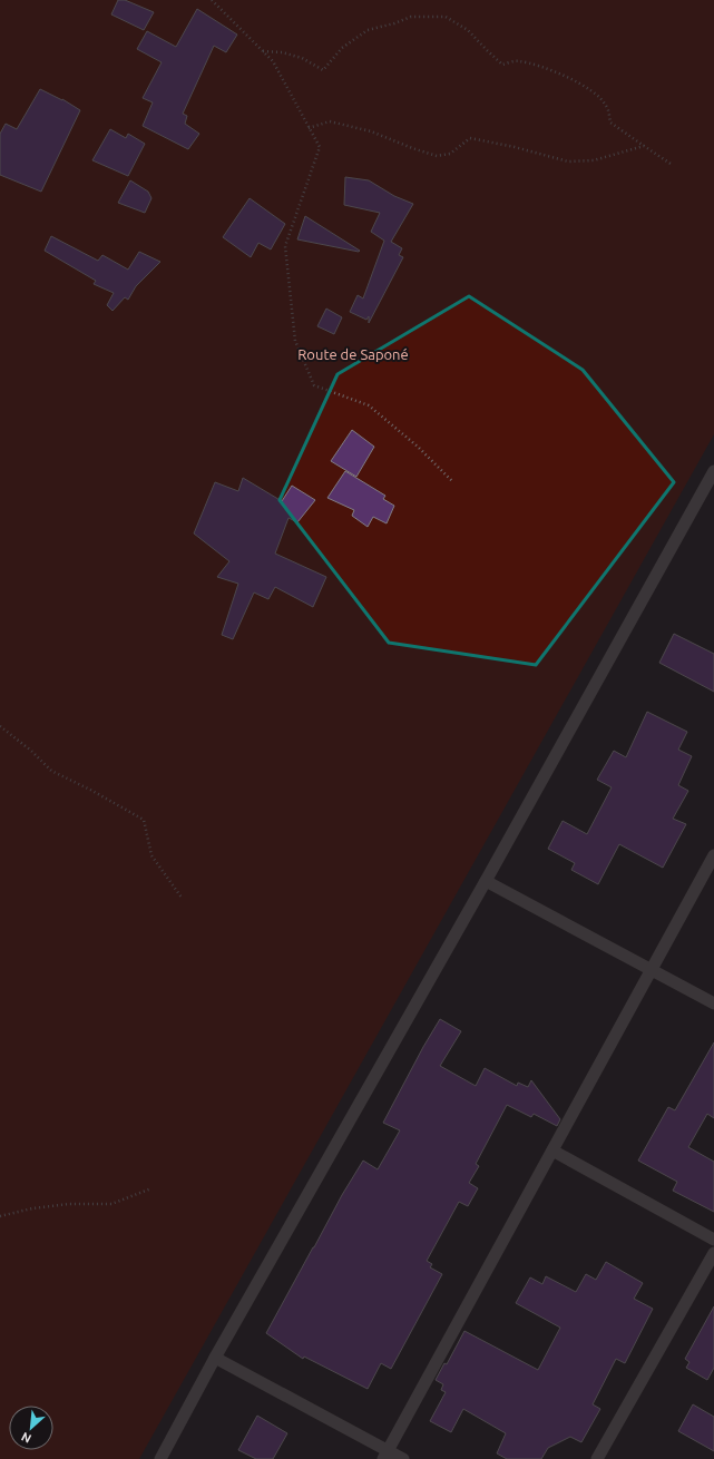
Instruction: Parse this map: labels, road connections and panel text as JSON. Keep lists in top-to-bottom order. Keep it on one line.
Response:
{"parks":["Route de Saponé"],"north":"bottom left"}
